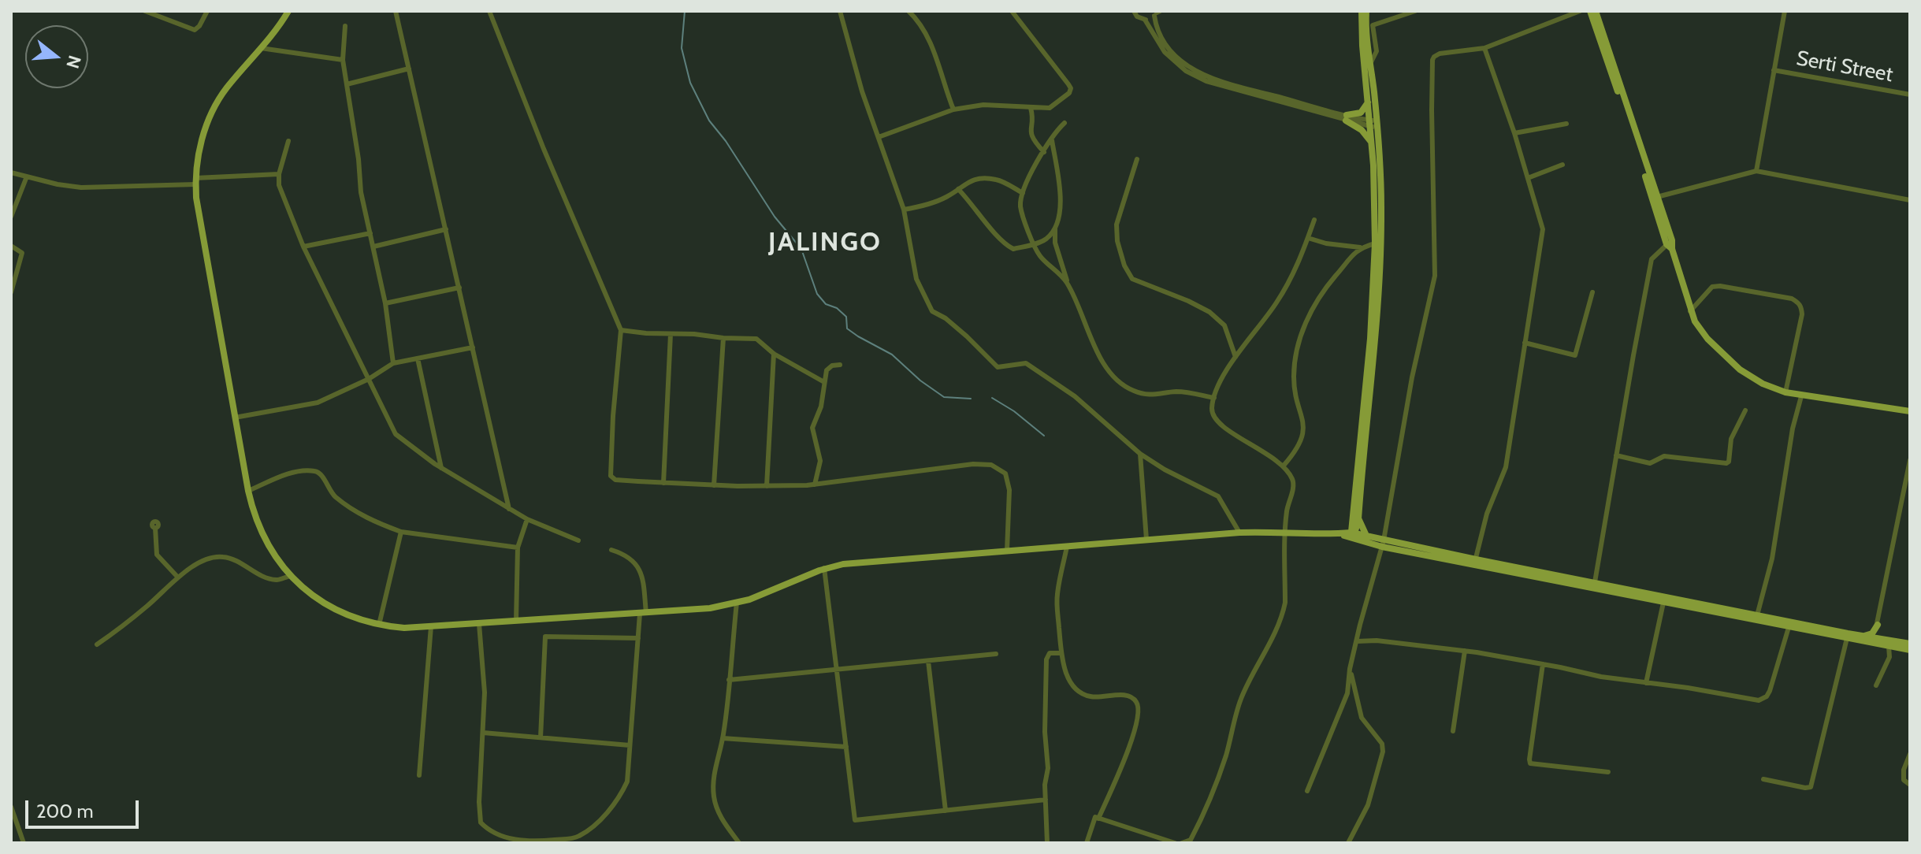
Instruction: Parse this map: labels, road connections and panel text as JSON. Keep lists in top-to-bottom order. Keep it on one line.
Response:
{"streets":{"street":["Serti Street"]},"districts":["JALINGO"],"scale_bar":"200 m","north":"right"}
